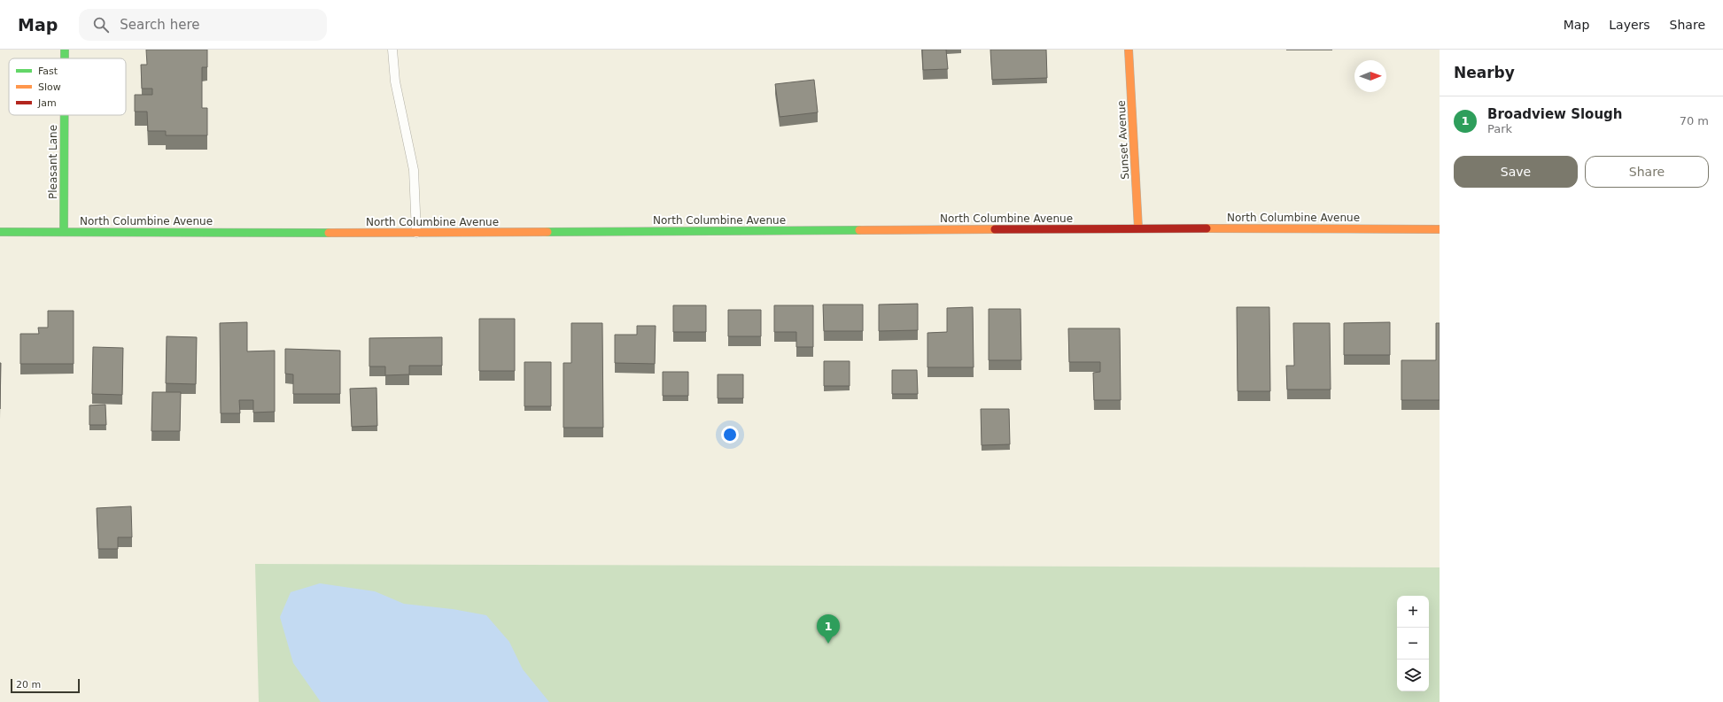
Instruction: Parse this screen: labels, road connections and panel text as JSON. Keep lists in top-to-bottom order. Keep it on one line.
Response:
{"streets":{"main road":["Sunset Avenue","Pleasant Lane","North Columbine Avenue"]},"crossings":[["Sunset Avenue","North Columbine Avenue"],["Pleasant Lane","North Columbine Avenue"]],"legend":["Fast","Slow","Jam"],"scale_bar":"20 m","north":"right","page":{"header":"Map","search":"Search here","nav":["Map","Layers","Share"],"heading":"Nearby","list":[{"mark":"1","name":"Broadview Slough","note":"Park","value":"70 m"}],"buttons":["Save","Share"],"map_buttons":["+","−"],"pins":"1","scale":"20 m"}}
